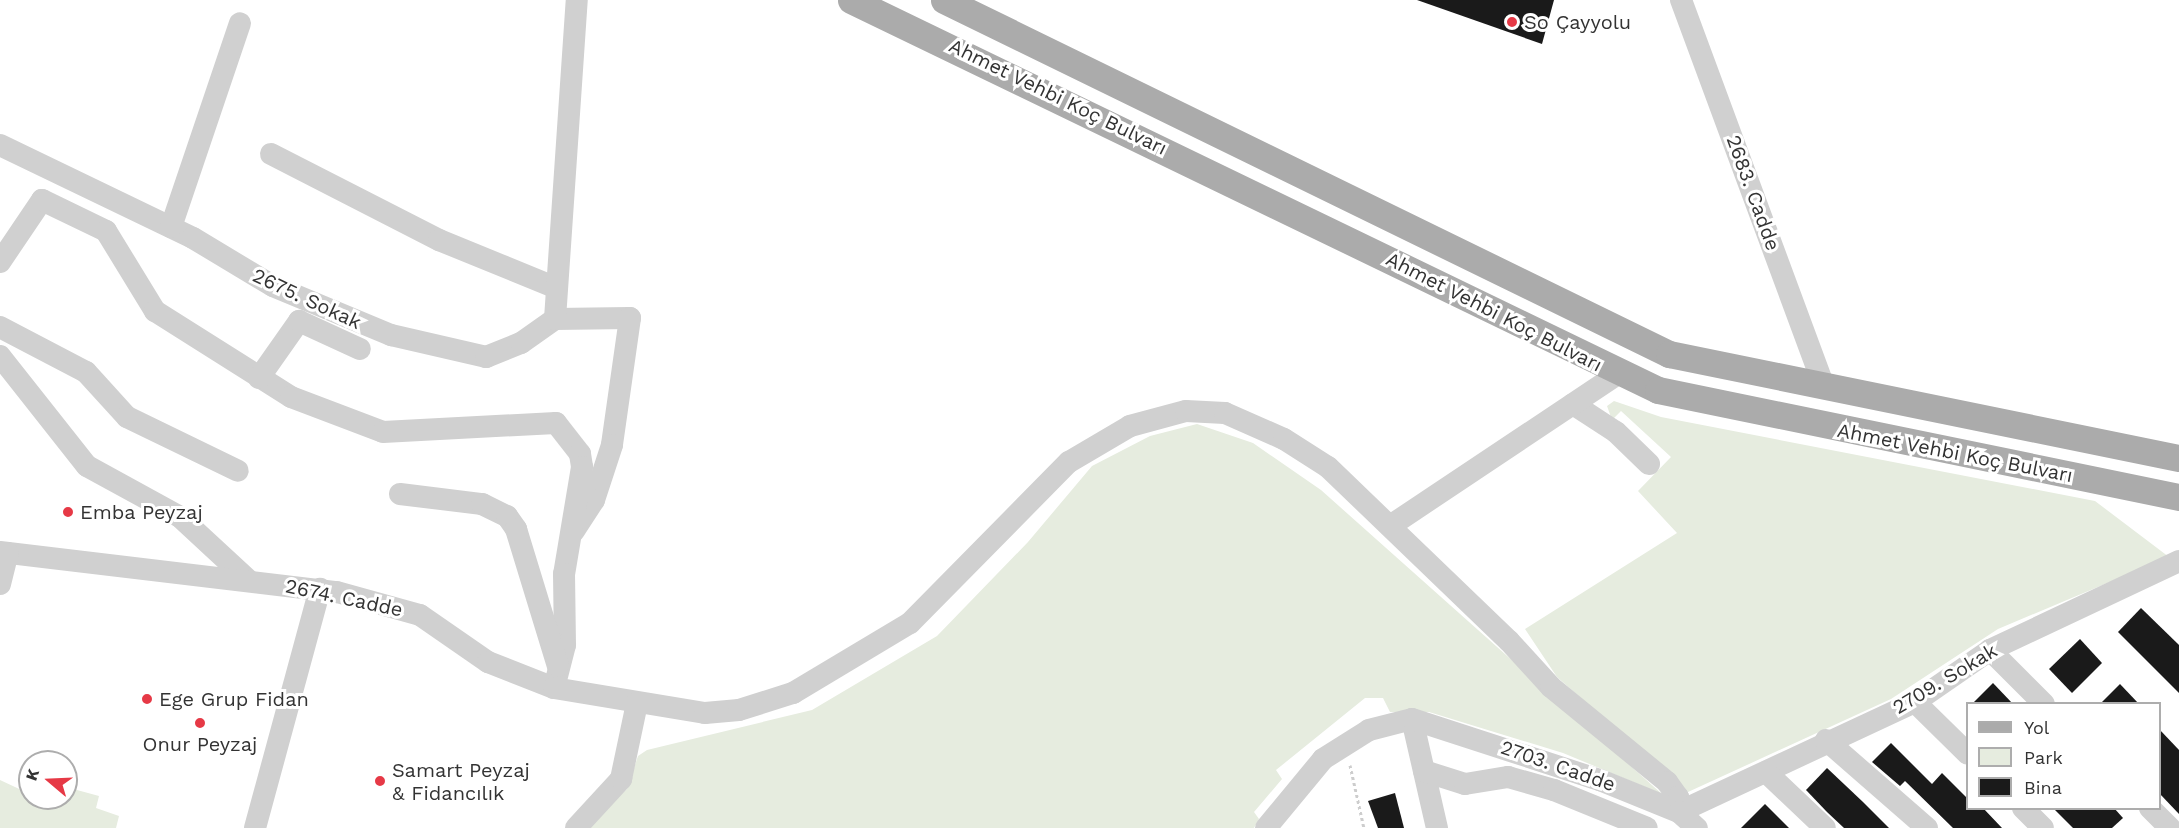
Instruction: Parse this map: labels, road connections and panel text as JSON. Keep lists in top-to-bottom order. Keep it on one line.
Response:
{"streets":{"main road":["Ahmet Vehbi Koç Bulvarı"],"street":["2683. Cadde","2675. Sokak","2674. Cadde","2709. Sokak","2703. Cadde"]},"crossings":[["Ahmet Vehbi Koç Bulvarı","2683. Cadde"],["2674. Cadde","2709. Sokak"],["2674. Cadde","2703. Cadde"],["2709. Sokak","2703. Cadde"]],"places":["So Çayyolu","Emba Peyzaj","Ege Grup Fidan","Onur Peyzaj","Samart Peyzaj & Fidancılık"],"legend":["Yol","Park","Bina"],"north":"left"}
